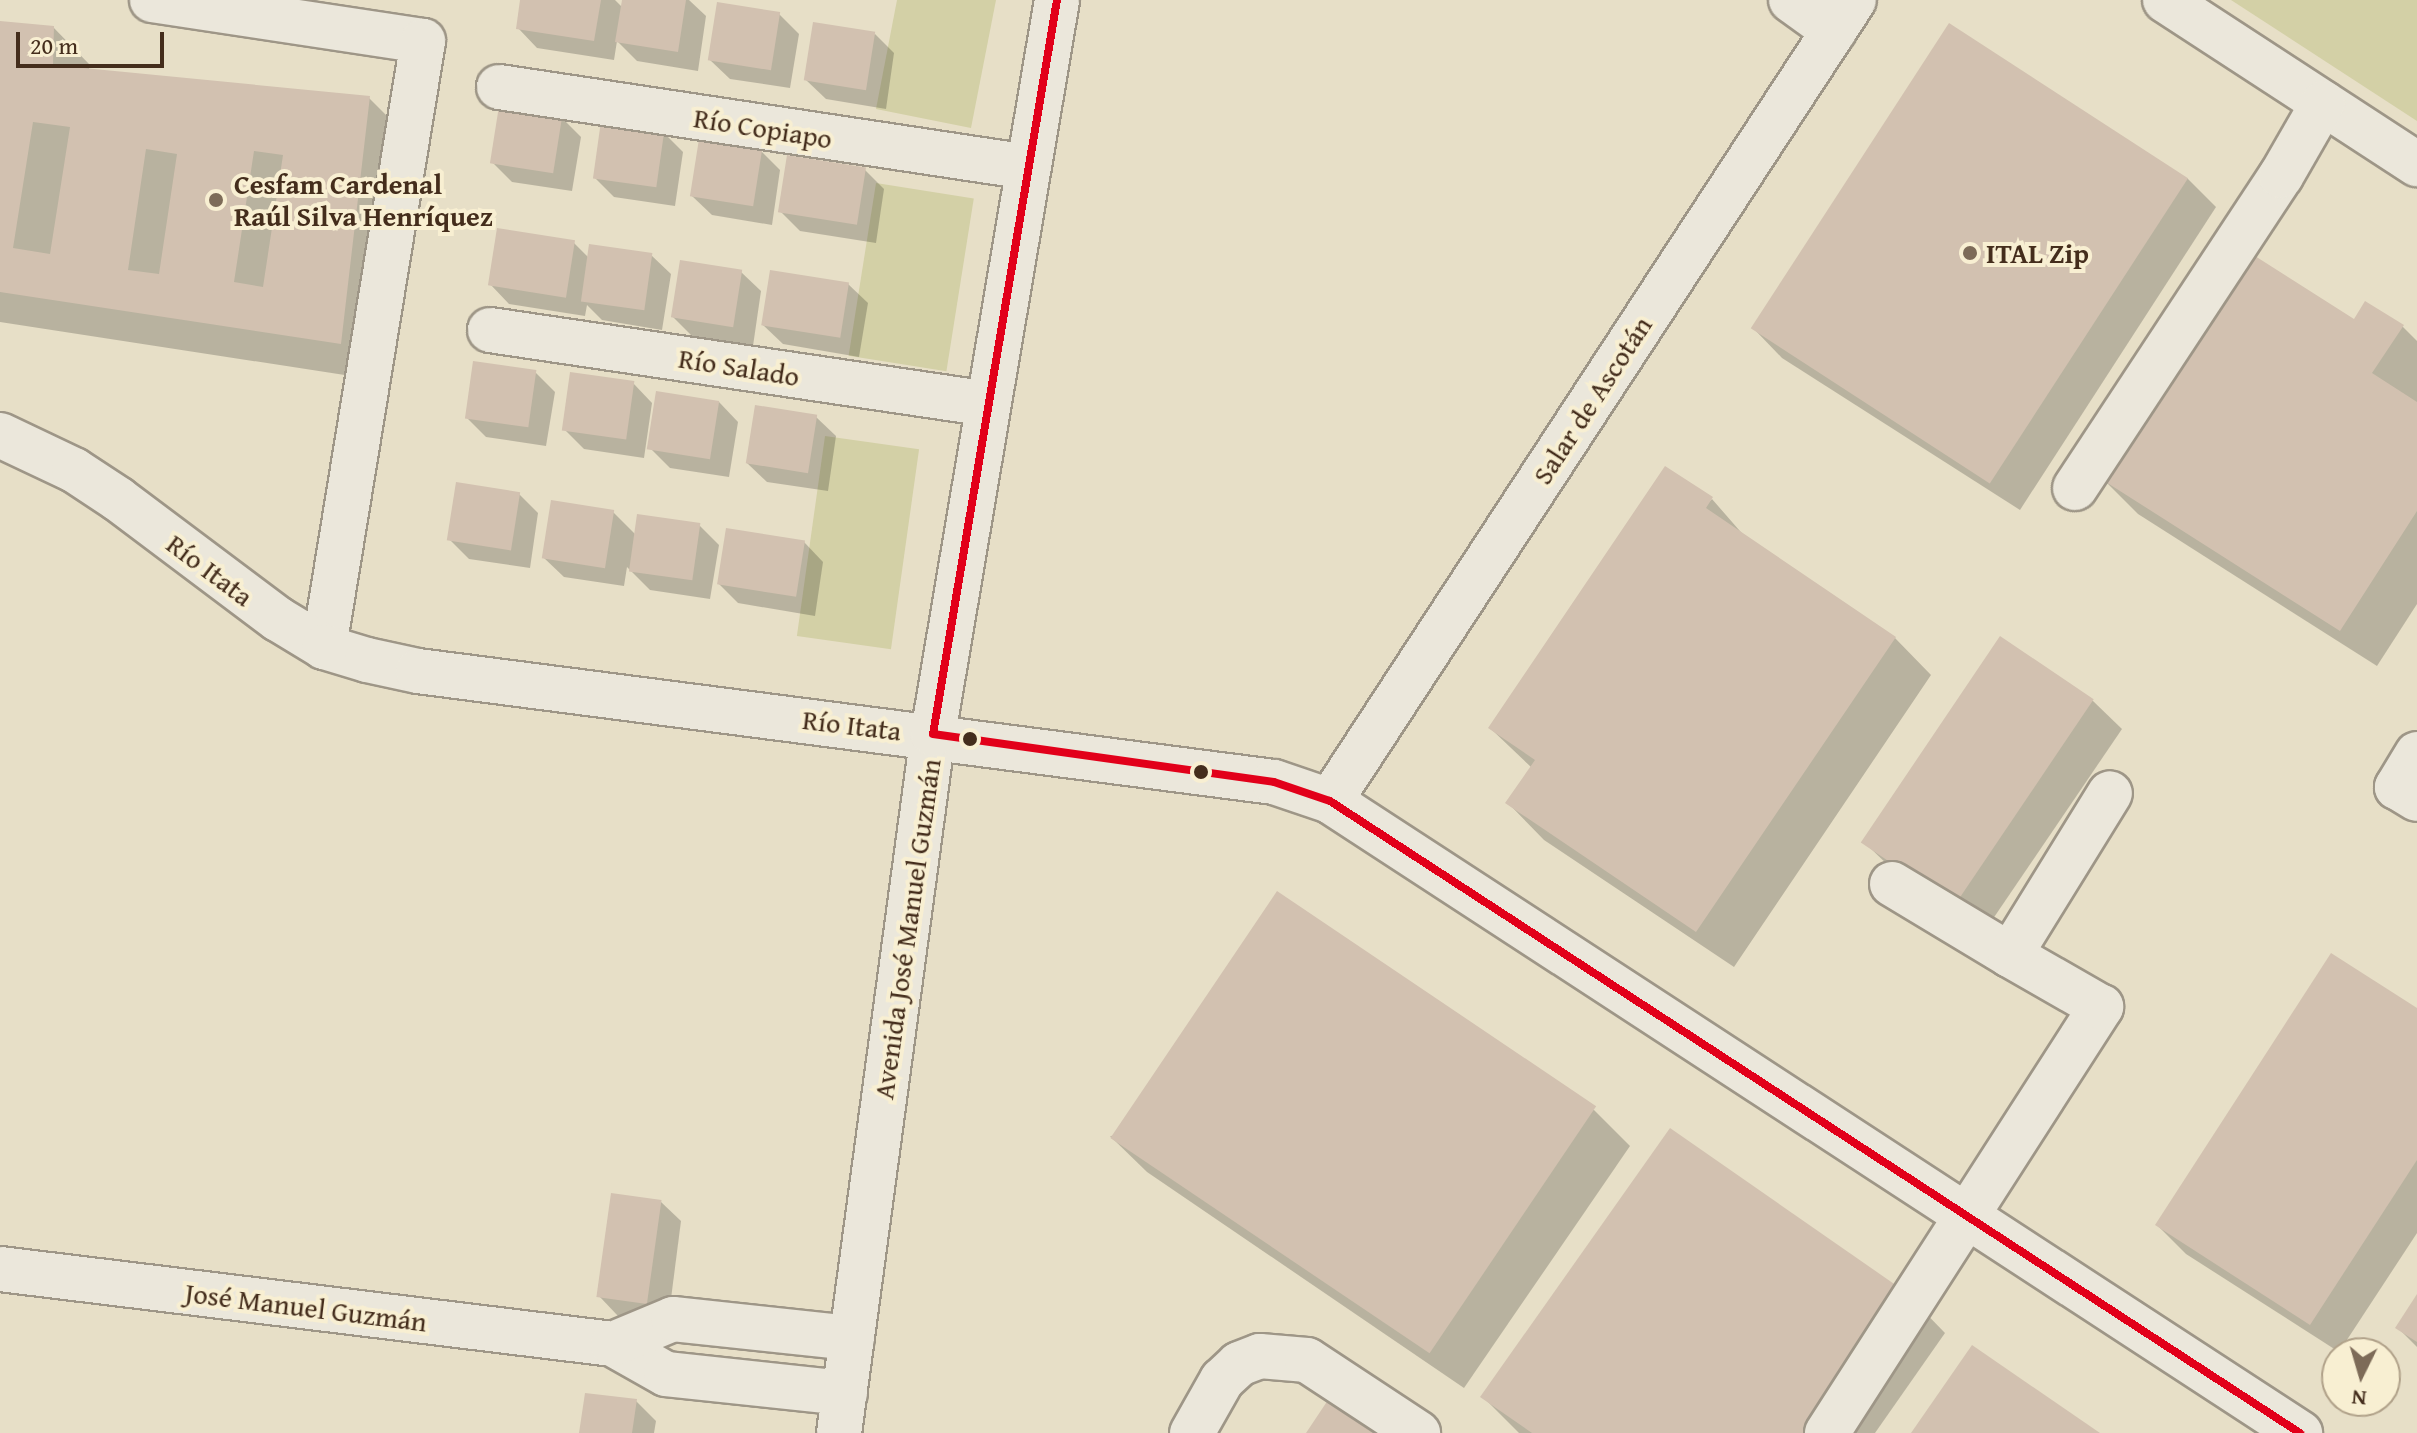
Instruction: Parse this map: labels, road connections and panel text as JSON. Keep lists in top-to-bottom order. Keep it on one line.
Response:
{"streets":{"street":["Río Copiapo","Río Salado","Salar de Ascotán","Río Itata","Avenida José Manuel Guzmán","José Manuel Guzmán"]},"crossings":[["Río Copiapo","Avenida José Manuel Guzmán"],["Río Salado","Avenida José Manuel Guzmán"],["Salar de Ascotán","Río Itata"],["Río Itata","Avenida José Manuel Guzmán"],["Avenida José Manuel Guzmán","José Manuel Guzmán"]],"places":["Cesfam Cardenal Raúl Silva Henríquez","ITAL Zip"],"scale_bar":"20 m","north":"bottom"}
